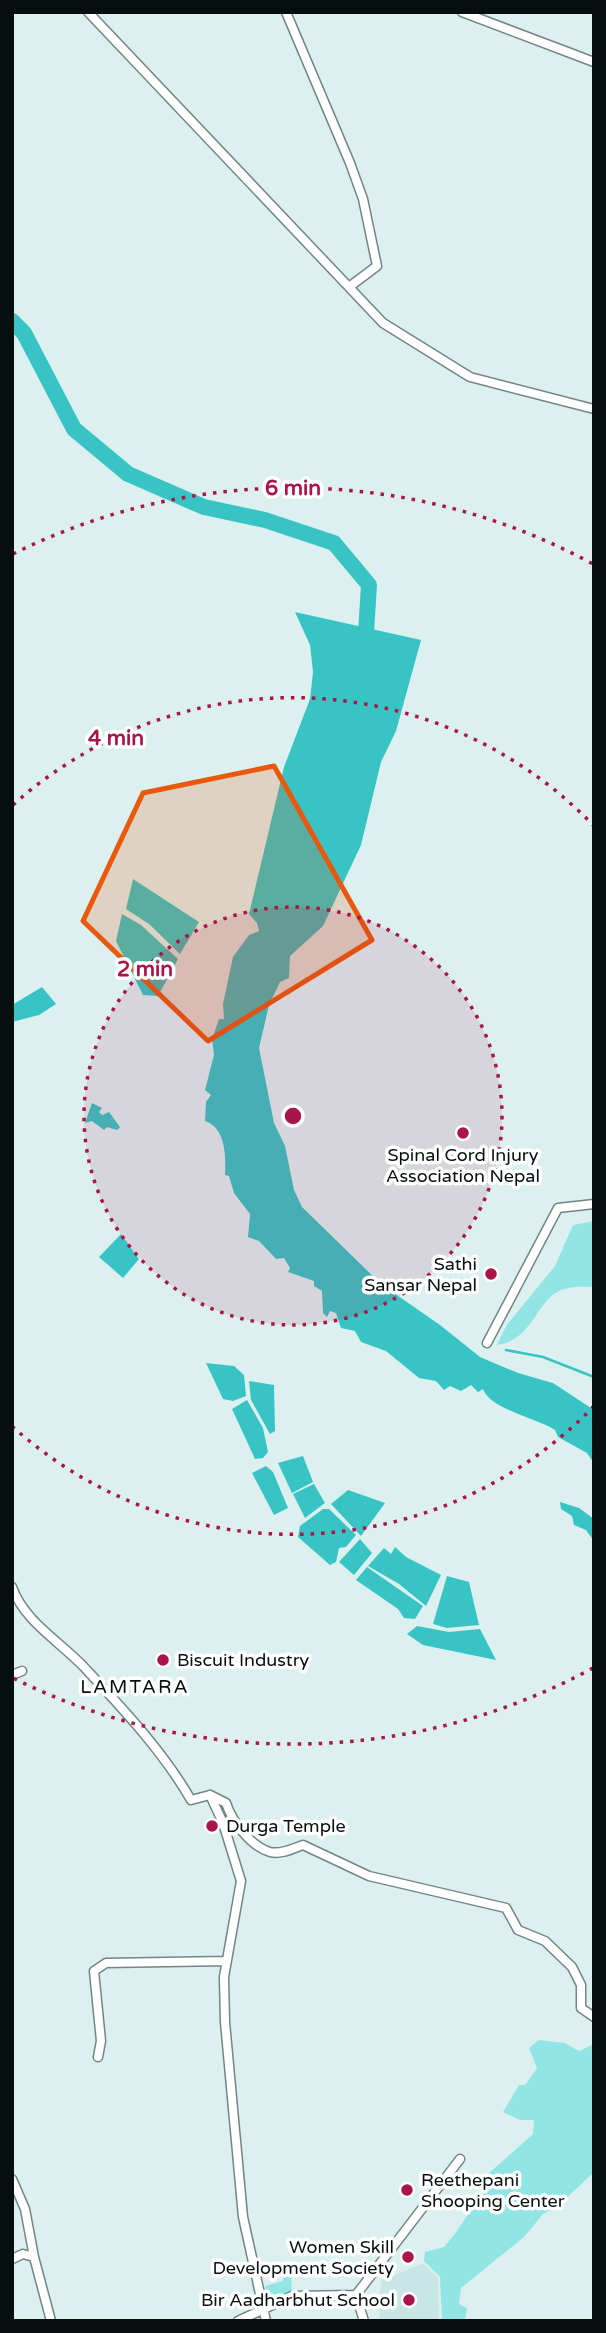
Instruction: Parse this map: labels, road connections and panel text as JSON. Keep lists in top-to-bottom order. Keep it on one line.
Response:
{"districts":["LAMTARA"],"places":["Spinal Cord Injury Association Nepal","Sathi Sansar Nepal","Biscuit Industry","Durga Temple","Reethepani Shooping Center","Women Skill Development Society","Bir Aadharbhut School"],"rings":["6 min","4 min","2 min"]}
